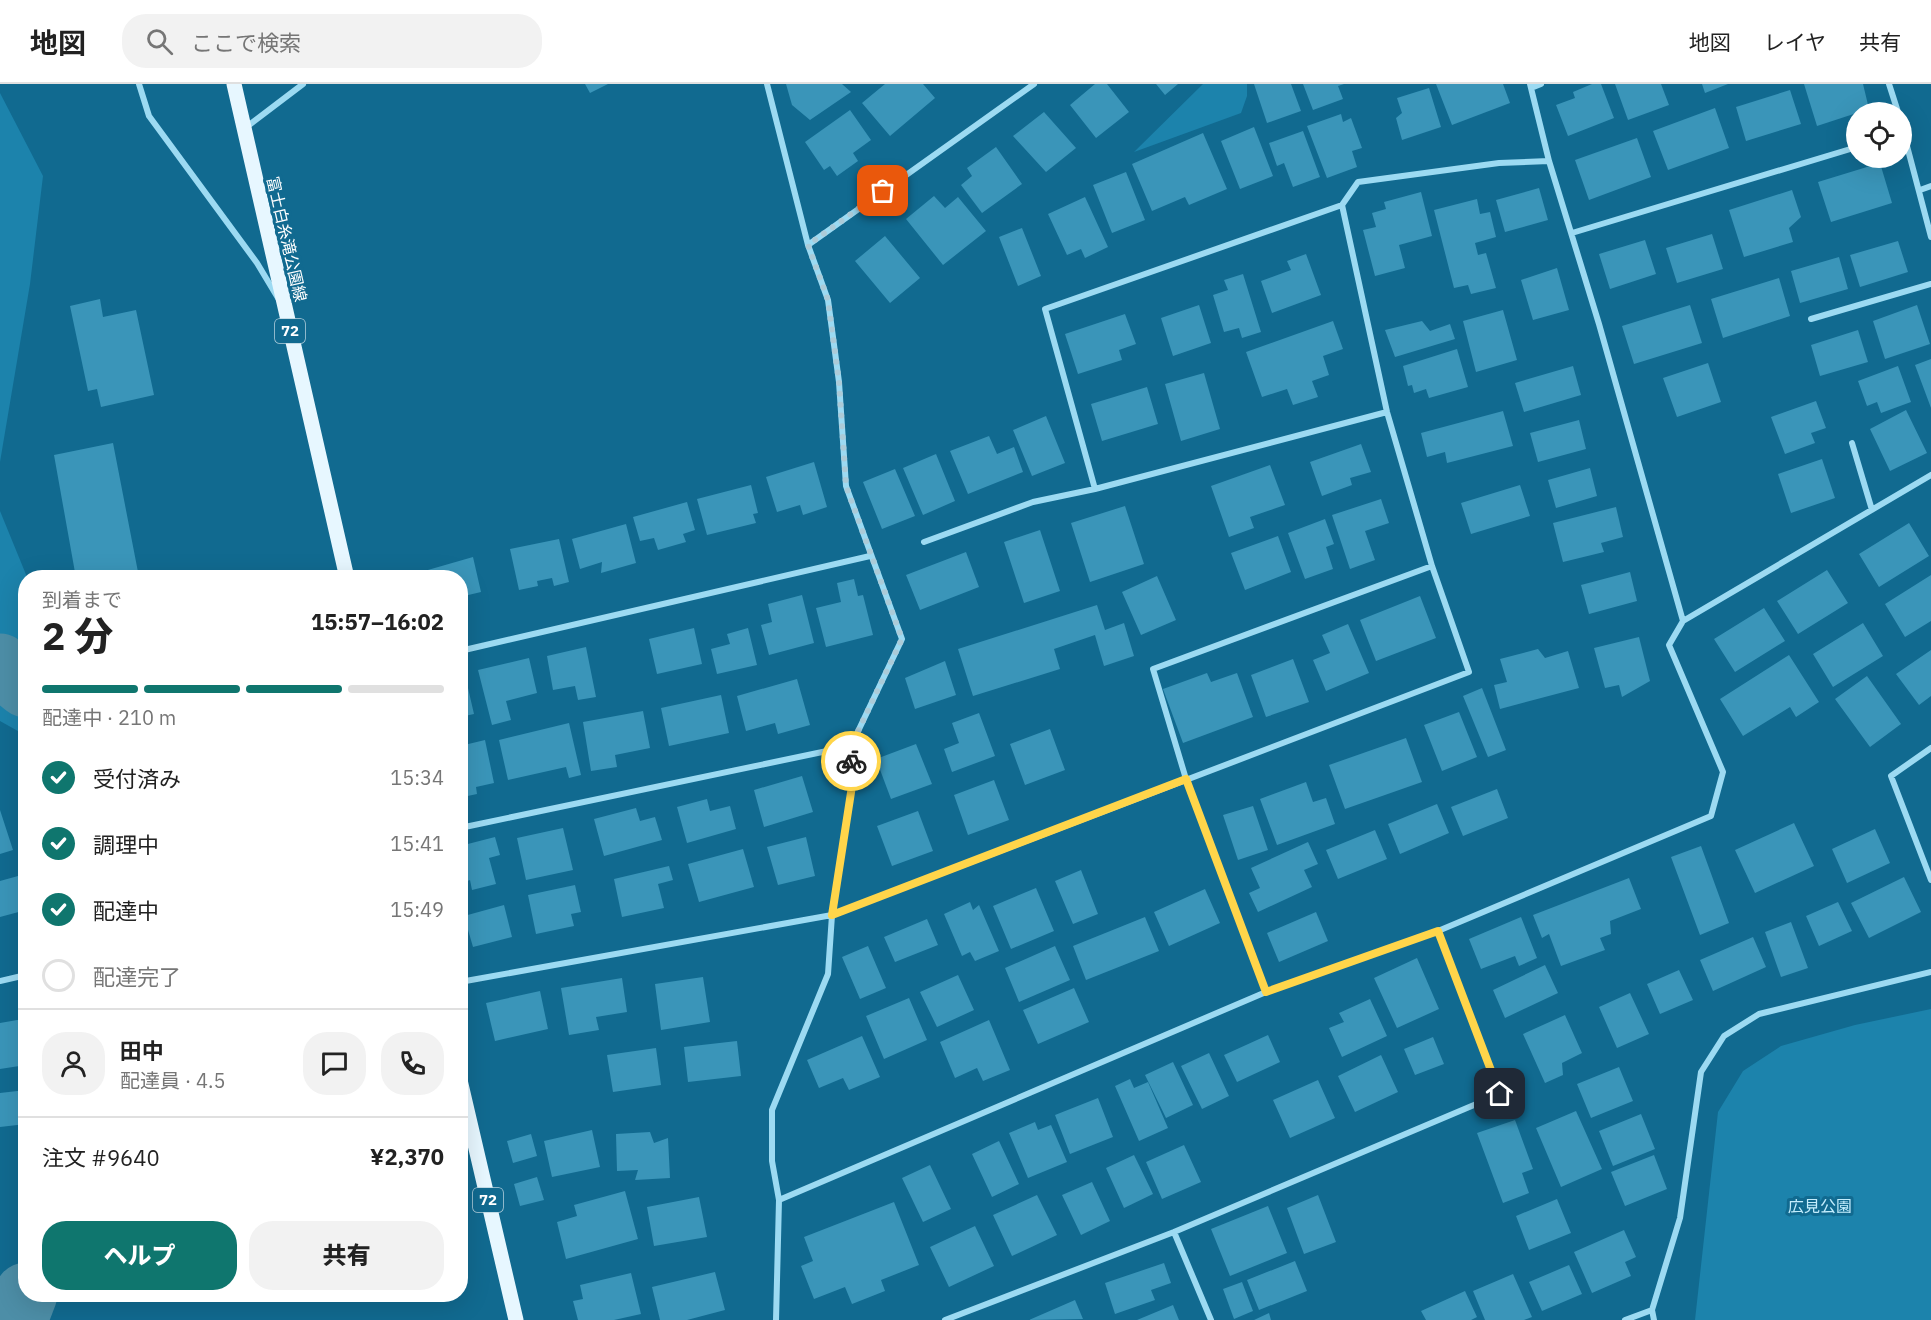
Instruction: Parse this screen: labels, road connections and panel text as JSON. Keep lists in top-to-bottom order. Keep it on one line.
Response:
{"streets":{"main road":["富士白糸滝公園線","72"]},"parks":["広見公園"],"page":{"header":"地図","search":"ここで検索","nav":["地図","レイヤ","共有"],"heading":["2 分","到着まで","15:57–16:02"],"panel":["田中","配達員 · 4.5","注文 #9640","¥2,370"],"bar":"配達中 · 210 m","list":[["受付済み","15:34"],["調理中","15:41"],["配達中","15:49"],"配達完了"],"buttons":["ヘルプ","共有"]}}
